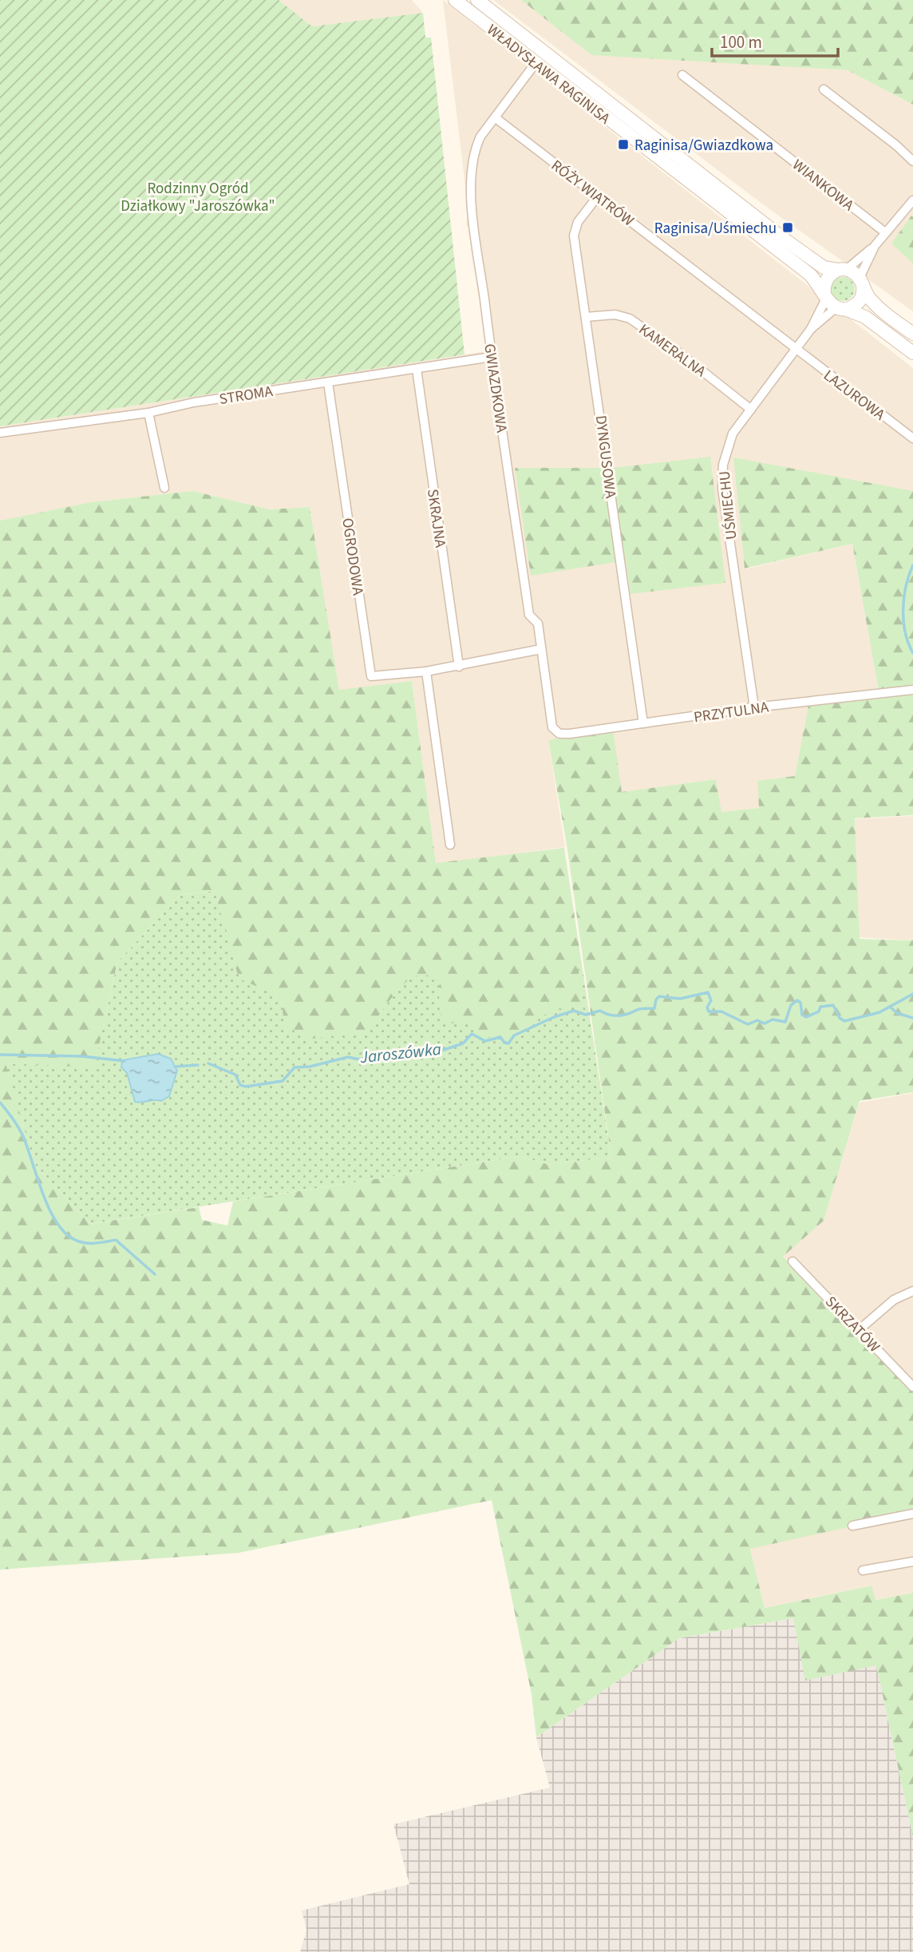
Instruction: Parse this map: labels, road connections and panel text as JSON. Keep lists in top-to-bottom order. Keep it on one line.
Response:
{"streets":{"main road":["WŁADYSŁAWA RAGINISA"],"street":["WIANKOWA","RÓŻY WIATRÓW","KAMERALNA","GWIAZDKOWA","STROMA","LAZUROWA","DYNGUSOWA","UŚMIECHU","SKRAJNA","OGRODOWA","PRZYTULNA","SKRZATÓW"]},"crossings":[["WŁADYSŁAWA RAGINISA","GWIAZDKOWA"],["WŁADYSŁAWA RAGINISA","UŚMIECHU"],["RÓŻY WIATRÓW","GWIAZDKOWA"],["RÓŻY WIATRÓW","LAZUROWA"],["RÓŻY WIATRÓW","DYNGUSOWA"],["RÓŻY WIATRÓW","UŚMIECHU"],["KAMERALNA","DYNGUSOWA"],["KAMERALNA","UŚMIECHU"],["GWIAZDKOWA","STROMA"],["GWIAZDKOWA","OGRODOWA"],["GWIAZDKOWA","PRZYTULNA"],["STROMA","SKRAJNA"],["STROMA","OGRODOWA"],["LAZUROWA","UŚMIECHU"],["DYNGUSOWA","PRZYTULNA"],["UŚMIECHU","PRZYTULNA"],["SKRAJNA","OGRODOWA"]],"water":["Jaroszówka"],"parks":["Rodzinny Ogród Działkowy \"Jaroszówka\""],"places":{"transit":["Raginisa/Gwiazdkowa","Raginisa/Uśmiechu"]},"scale_bar":"100 m"}
